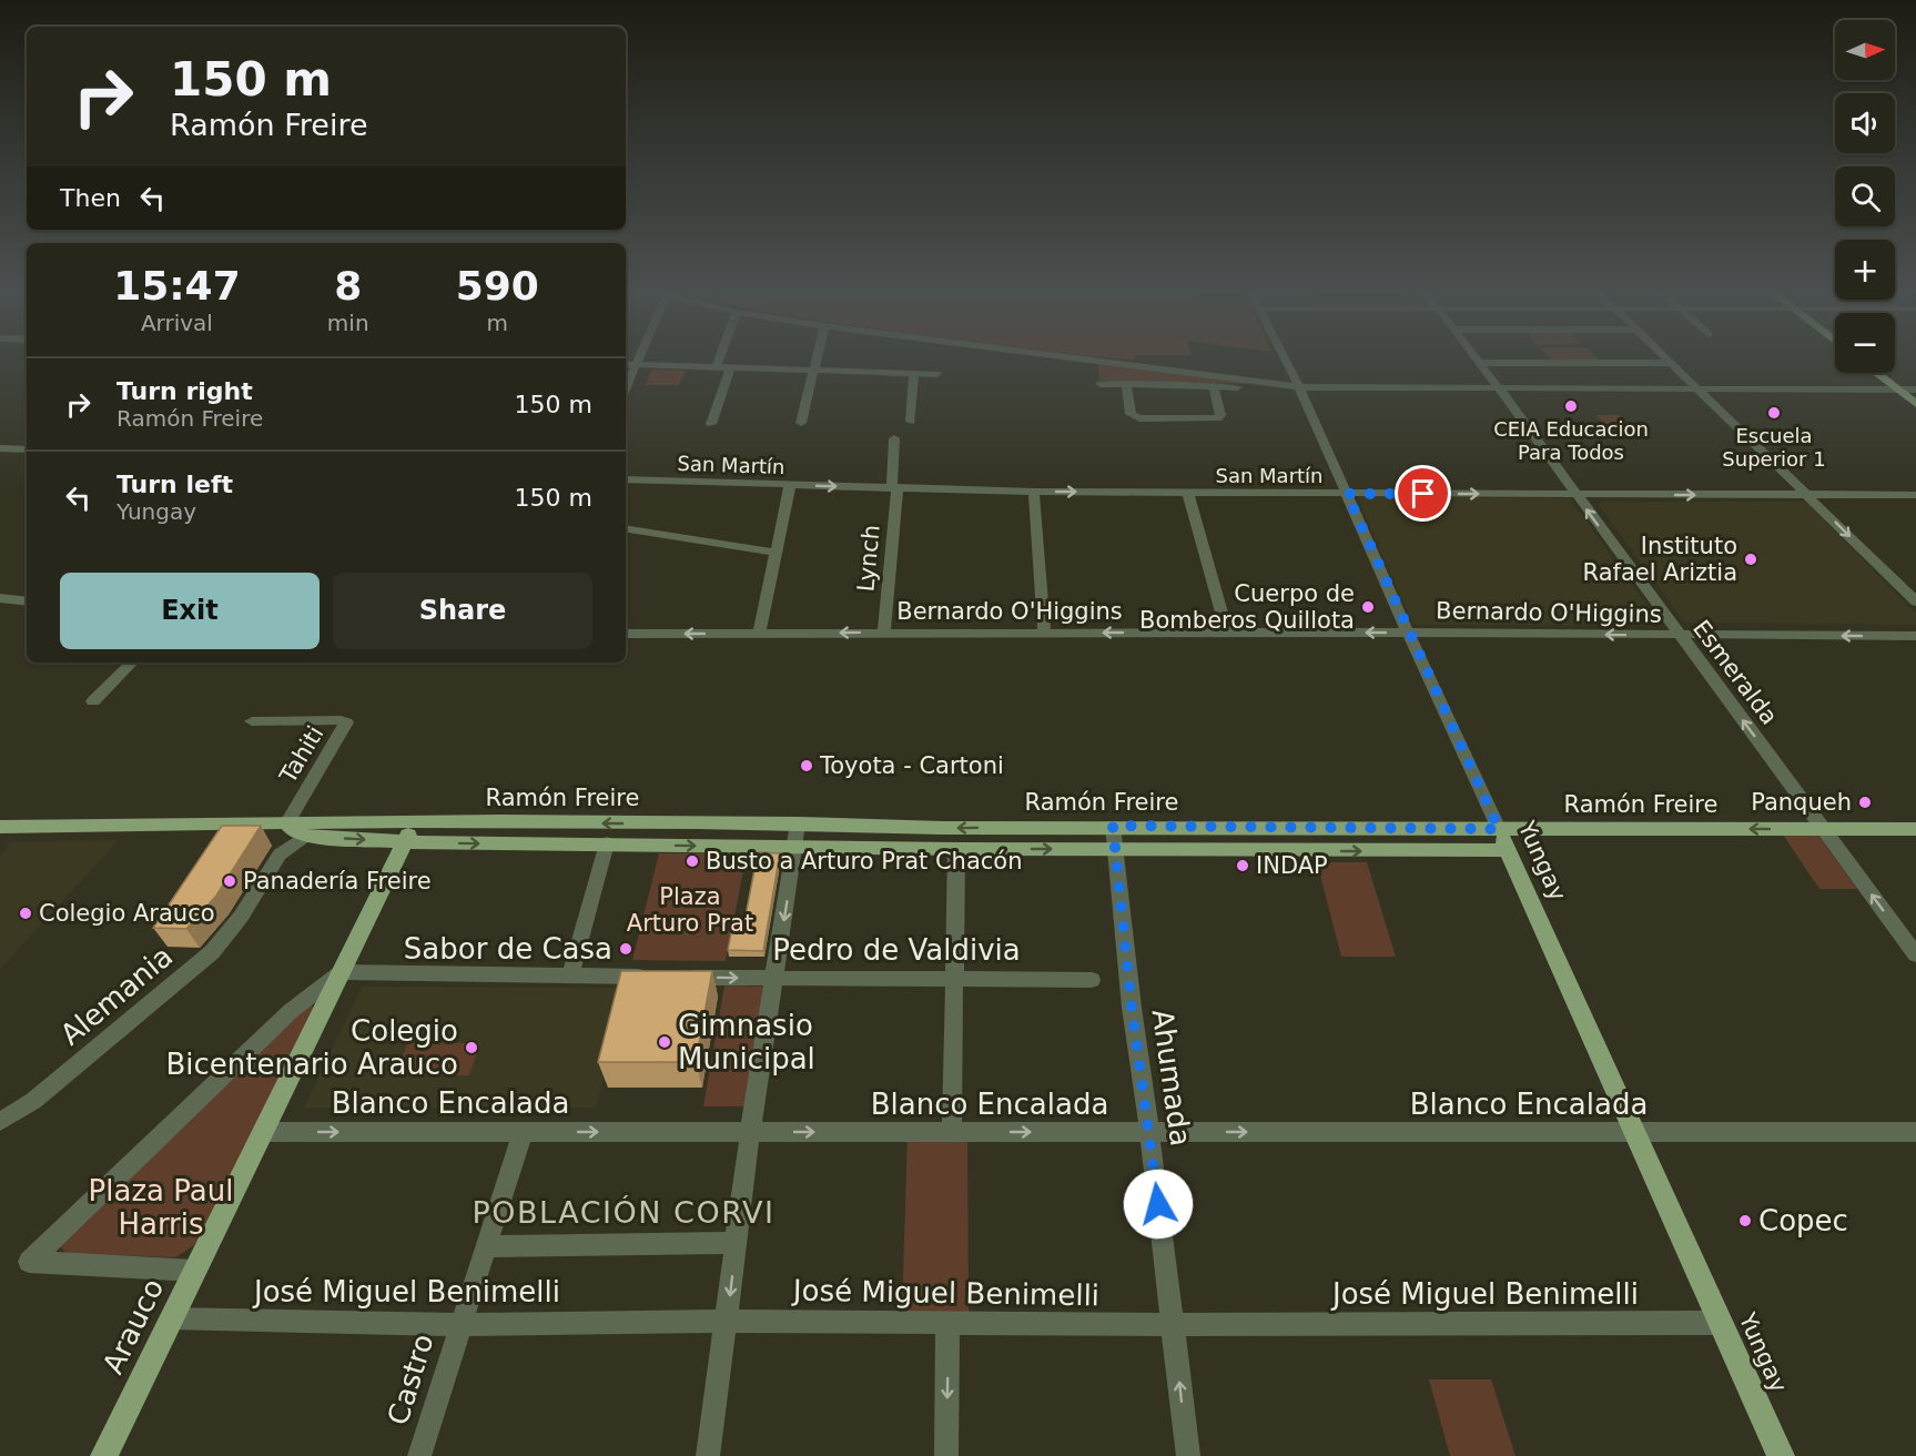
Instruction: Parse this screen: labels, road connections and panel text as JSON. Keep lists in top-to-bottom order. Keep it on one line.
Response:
{"streets":{"main road":["Ramón Freire","Yungay","Arauco"],"street":["San Martín","Lynch","Bernardo O'Higgins","Esmeralda","Tahiti","Pedro de Valdivia","Alemania","Ahumada","Blanco Encalada","José Miguel Benimelli","Castro"]},"crossings":[["San Martín","Lynch"],["San Martín","Esmeralda"],["San Martín","Yungay"],["Lynch","Bernardo O'Higgins"],["Bernardo O'Higgins","Esmeralda"],["Bernardo O'Higgins","Yungay"],["Esmeralda","Ramón Freire"],["Tahiti","Ramón Freire"],["Ramón Freire","Yungay"],["Ramón Freire","Alemania"],["Ramón Freire","Ahumada"],["Ramón Freire","Arauco"],["Yungay","Blanco Encalada"],["Yungay","José Miguel Benimelli"],["Ahumada","Blanco Encalada"],["Ahumada","José Miguel Benimelli"],["Blanco Encalada","Arauco"],["Blanco Encalada","Castro"],["José Miguel Benimelli","Arauco"],["José Miguel Benimelli","Castro"]],"one_way":["Bernardo O'Higgins","Esmeralda","Blanco Encalada"],"districts":["POBLACIÓN CORVI"],"parks":["Plaza Arturo Prat","Plaza Paul Harris"],"places":["CEIA Educacion Para Todos","Escuela Superior 1","Instituto Rafael Ariztia","Cuerpo de Bomberos Quillota","Toyota - Cartoni","Panqueh","Busto a Arturo Prat Chacón","INDAP","Panadería Freire","Colegio Arauco","Sabor de Casa","Gimnasio Municipal","Colegio Bicentenario Arauco","Copec"],"north":"right","page":{"map_buttons":["+","−"],"turn":["150 m","Ramón Freire"],"then":"Then","eta":["15:47","Arrival","8","min","590","m"],"list":[{"name":"Turn right","note":"Ramón Freire","value":"150 m"},{"name":"Turn left","note":"Yungay","value":"150 m"}],"buttons":["Exit","Share"]}}
